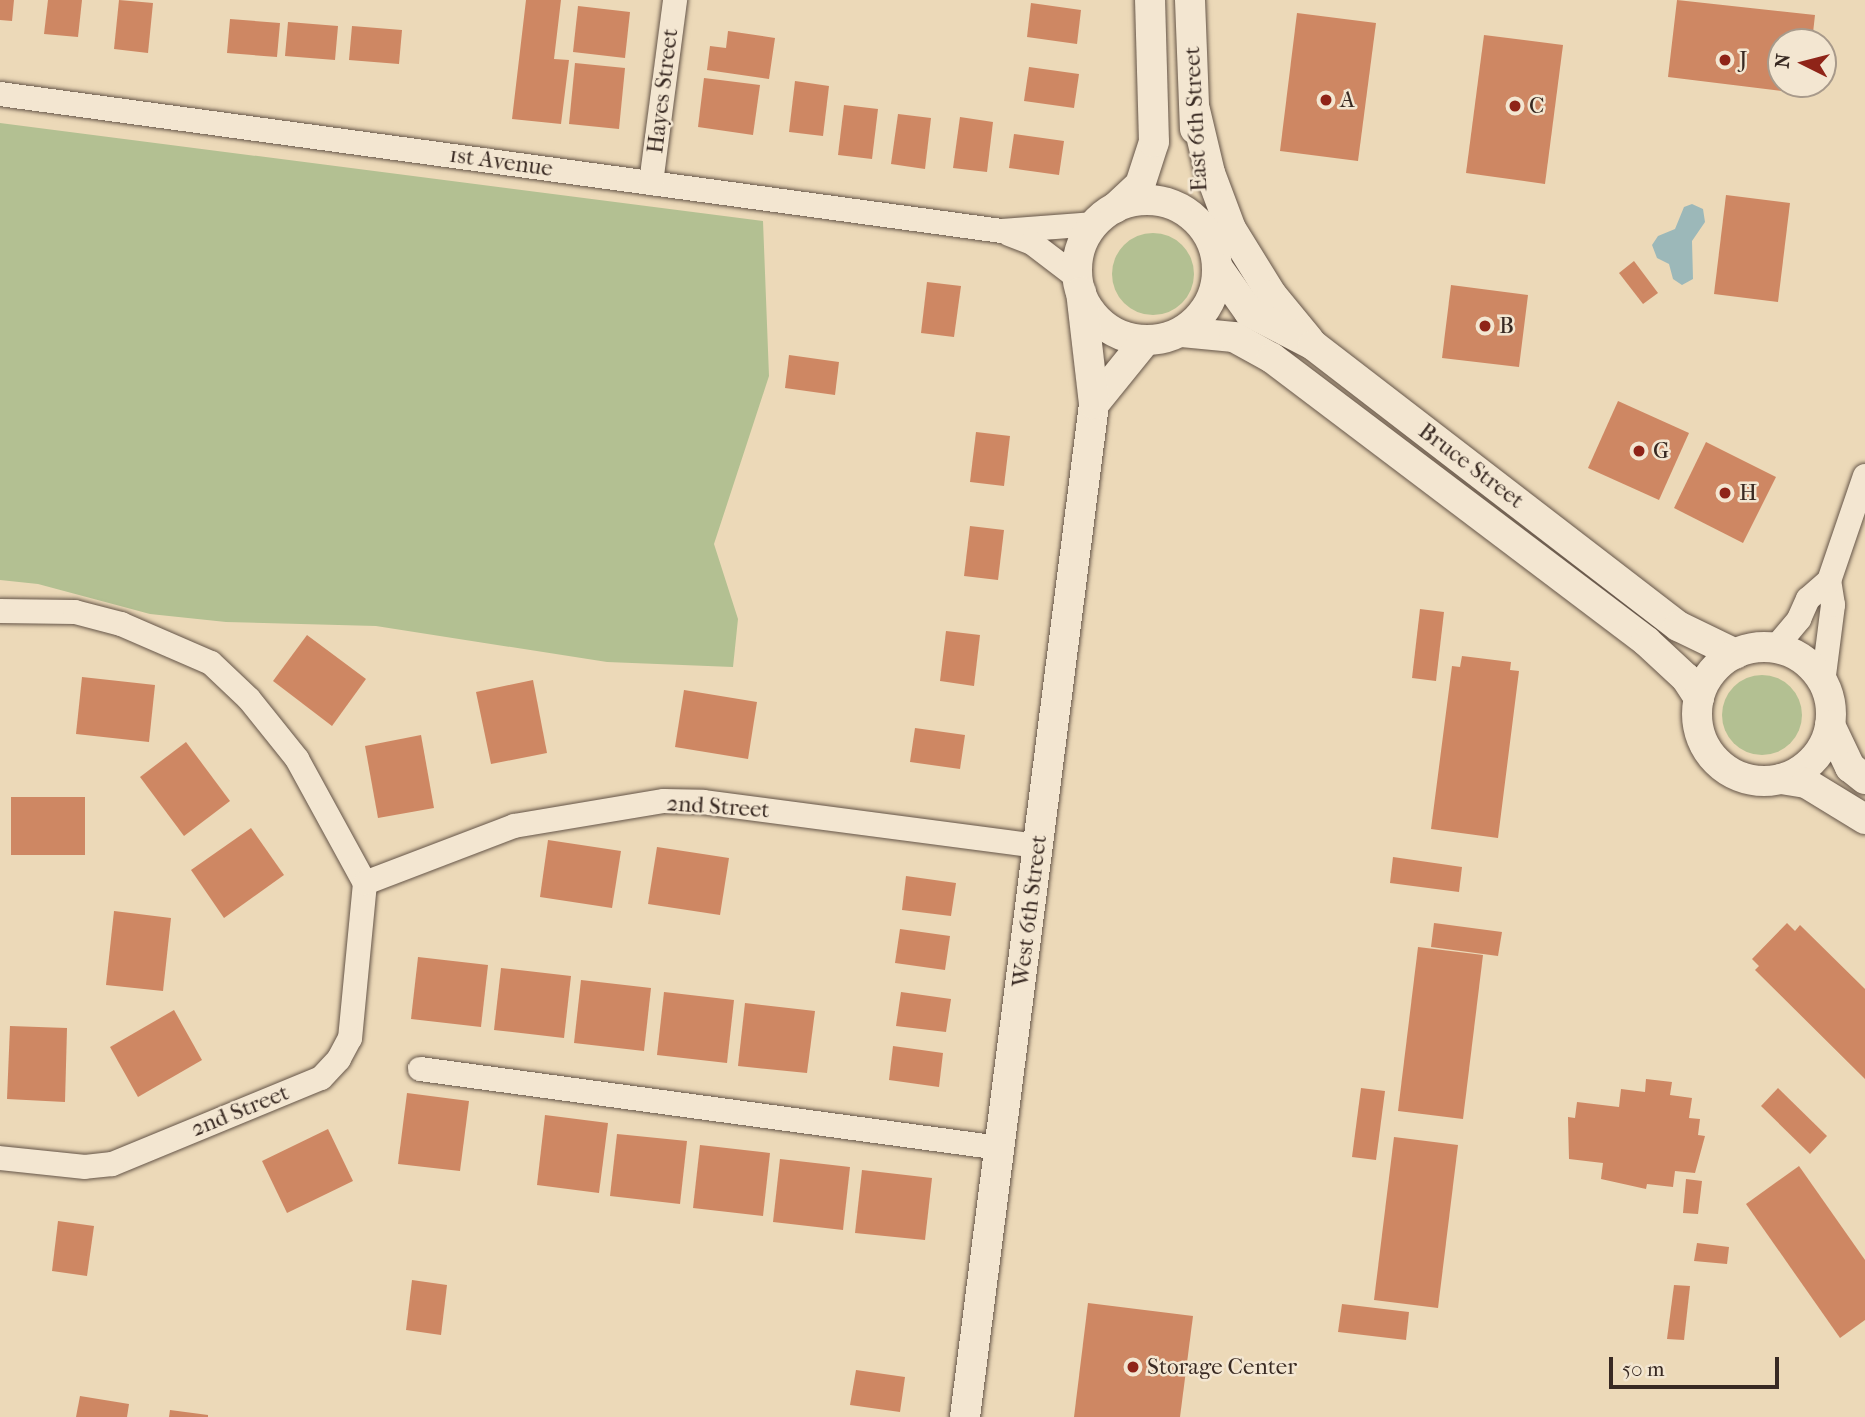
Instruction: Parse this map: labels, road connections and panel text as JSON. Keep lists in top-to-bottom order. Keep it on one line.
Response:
{"streets":{"street":["Hayes Street","East 6th Street","1st Avenue","Bruce Street","2nd Street","West 6th Street"]},"crossings":[["Hayes Street","1st Avenue"],["East 6th Street","1st Avenue"],["East 6th Street","Bruce Street"],["East 6th Street","West 6th Street"],["1st Avenue","Bruce Street"],["1st Avenue","West 6th Street"],["Bruce Street","West 6th Street"],["2nd Street","West 6th Street"]],"places":["J","A","C","B","G","H","Storage Center"],"scale_bar":"50 m","north":"left"}
